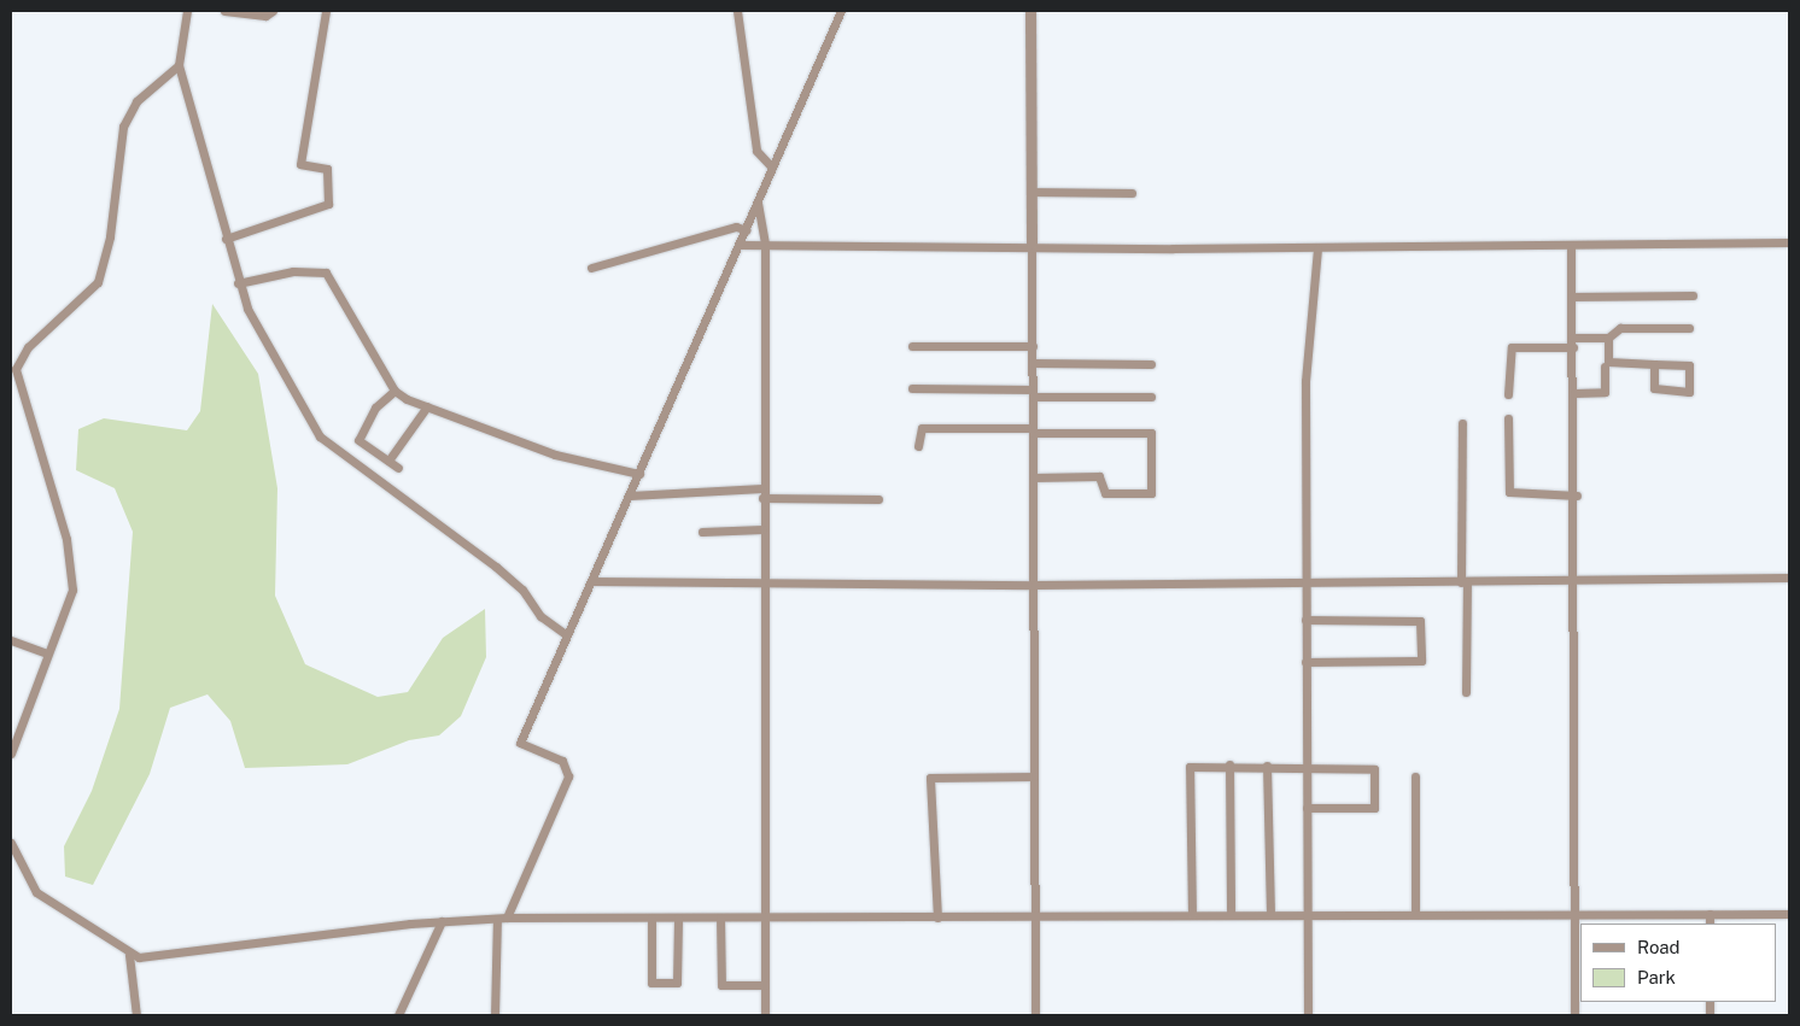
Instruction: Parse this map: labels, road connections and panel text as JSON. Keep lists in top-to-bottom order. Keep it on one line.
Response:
{"legend":["Road","Park"]}
